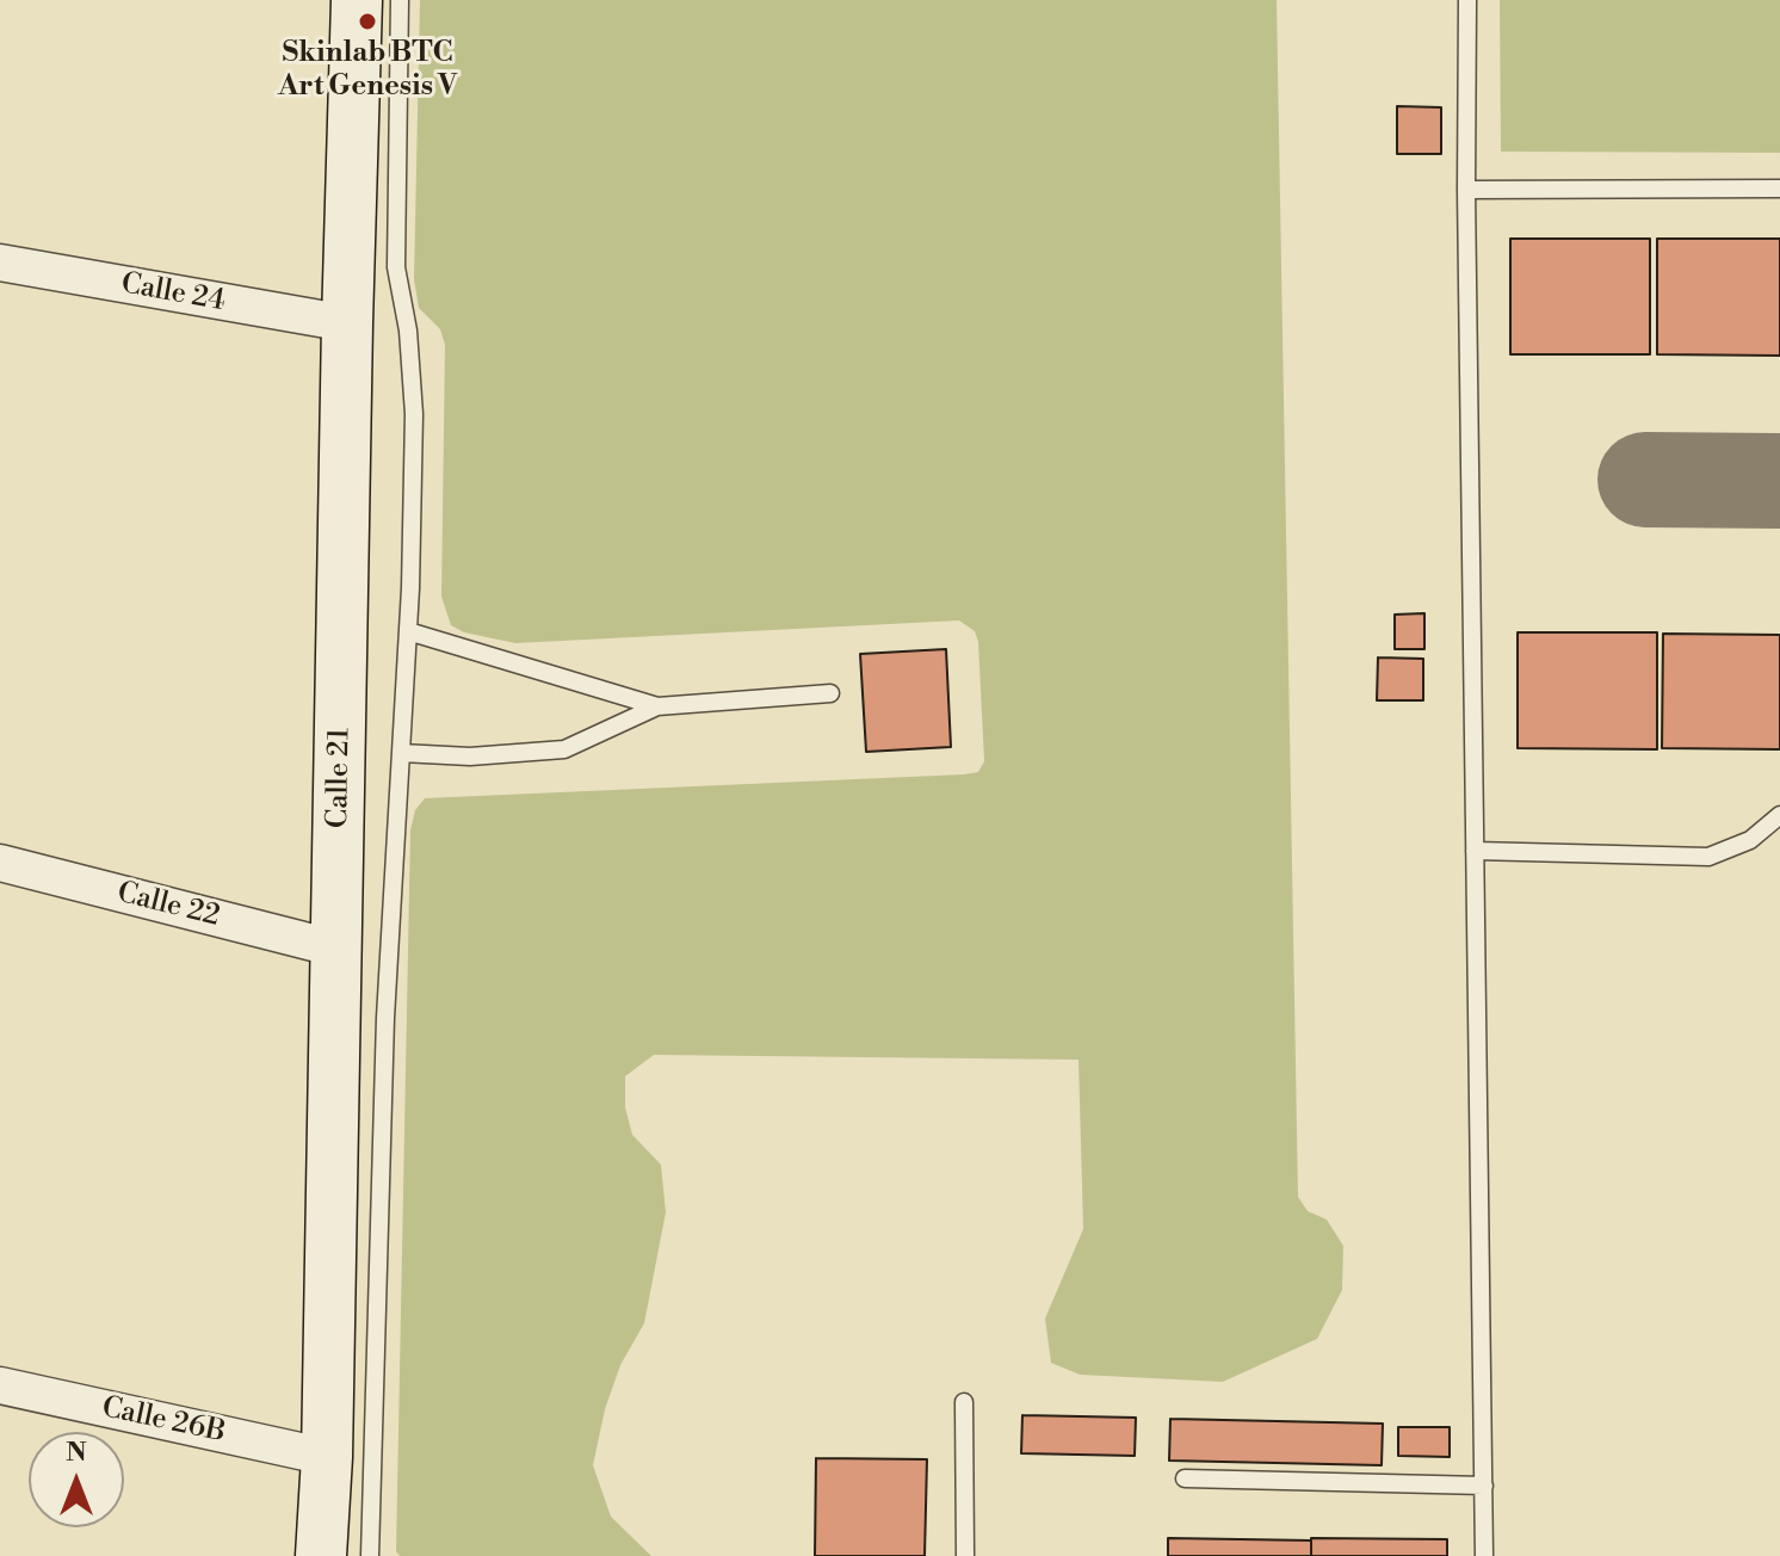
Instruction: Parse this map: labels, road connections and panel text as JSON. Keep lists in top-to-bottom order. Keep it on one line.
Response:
{"streets":{"street":["Calle 24","Calle 21","Calle 22","Calle 26B"]},"crossings":[["Calle 24","Calle 21"],["Calle 21","Calle 22"],["Calle 21","Calle 26B"]],"places":["Skinlab BTC Art Genesis V"],"north":"top"}
